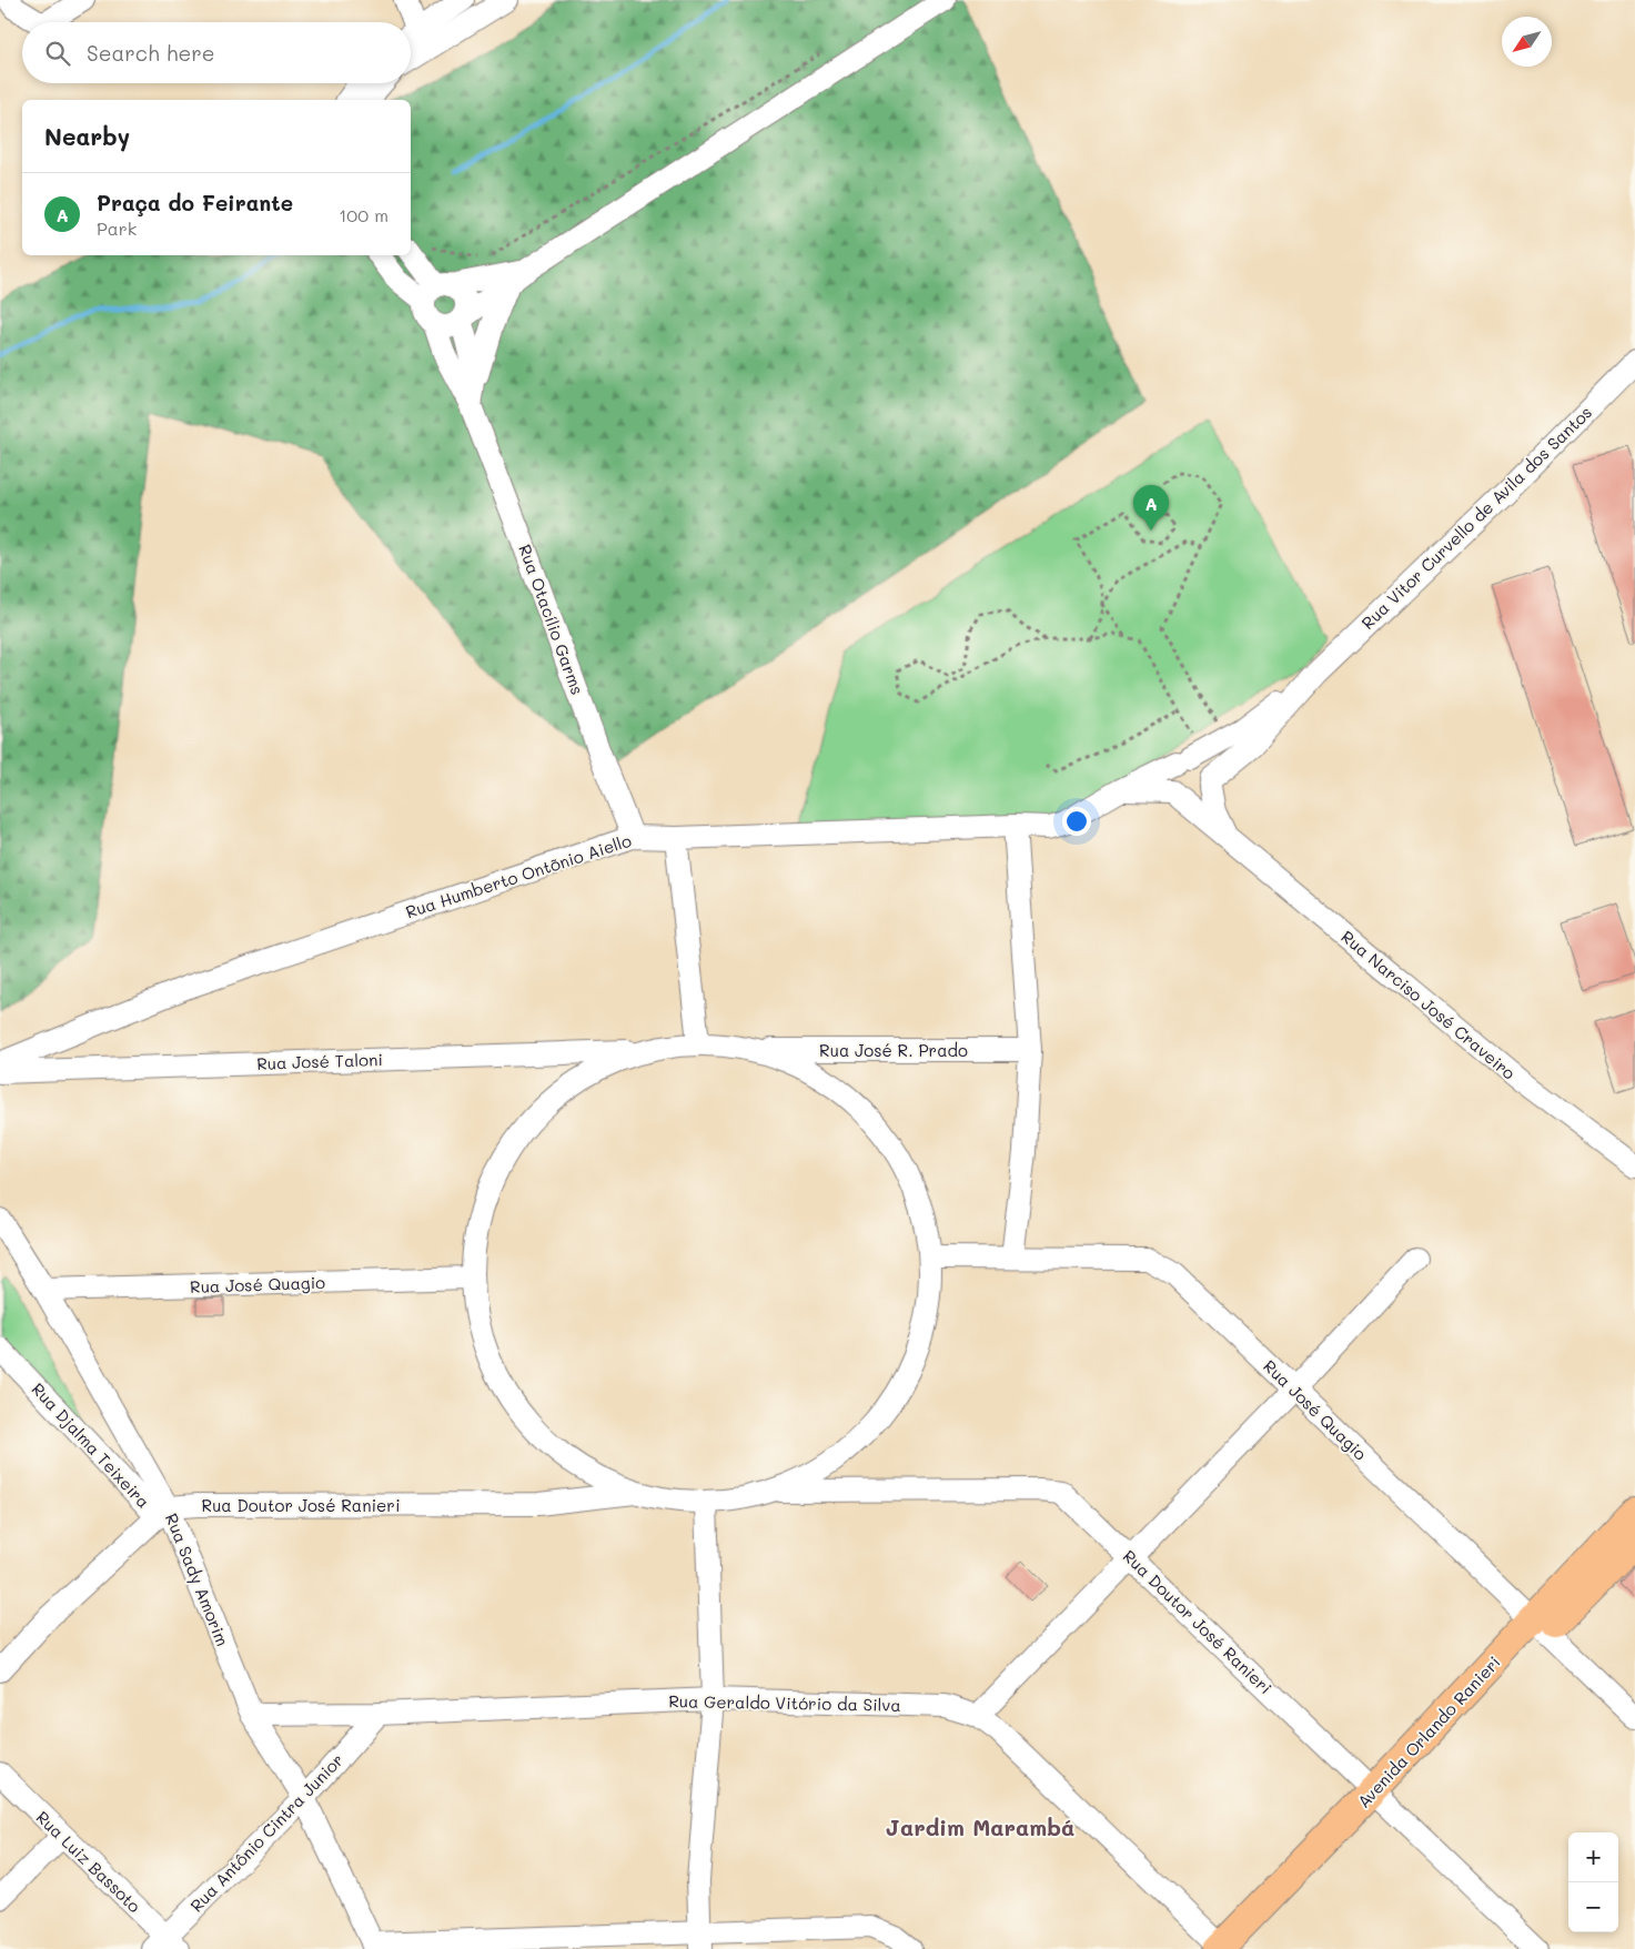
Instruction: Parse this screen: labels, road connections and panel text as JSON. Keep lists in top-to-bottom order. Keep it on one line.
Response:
{"streets":{"main road":["Avenida Orlando Ranieri"],"street":["Rua Vitor Curvello de Avila dos Santos","Rua Otacílio Garms","Rua Humberto Ontõnio Aiello","Rua Narciso José Craveiro","Rua José R. Prado","Rua José Taloni","Rua José Quagio","Rua Djalma Teixeira","Rua Doutor José Ranieri","Rua Sady Amorim","Rua Geraldo Vitório da Silva","Rua Antônio Cintra Junior","Rua Luiz Bassoto"]},"crossings":[["Rua Vitor Curvello de Avila dos Santos","Rua Narciso José Craveiro"],["Rua Otacílio Garms","Rua Humberto Ontõnio Aiello"],["Rua José Quagio","Rua Sady Amorim"],["Rua José Quagio","Avenida Orlando Ranieri"],["Rua Djalma Teixeira","Rua Doutor José Ranieri"],["Rua Djalma Teixeira","Rua Sady Amorim"],["Rua Doutor José Ranieri","Rua Sady Amorim"],["Rua Doutor José Ranieri","Avenida Orlando Ranieri"],["Rua Sady Amorim","Rua Geraldo Vitório da Silva"],["Rua Sady Amorim","Rua Antônio Cintra Junior"],["Rua Geraldo Vitório da Silva","Avenida Orlando Ranieri"],["Rua Geraldo Vitório da Silva","Rua Antônio Cintra Junior"],["Rua Antônio Cintra Junior","Rua Luiz Bassoto"]],"districts":["Jardim Marambá"],"north":"bottom left","page":{"search":"Search here","heading":"Nearby","list":[{"mark":"A","name":"Praça do Feirante","note":"Park","value":"100 m"}],"pins":"A","map_buttons":["+","−"]}}
